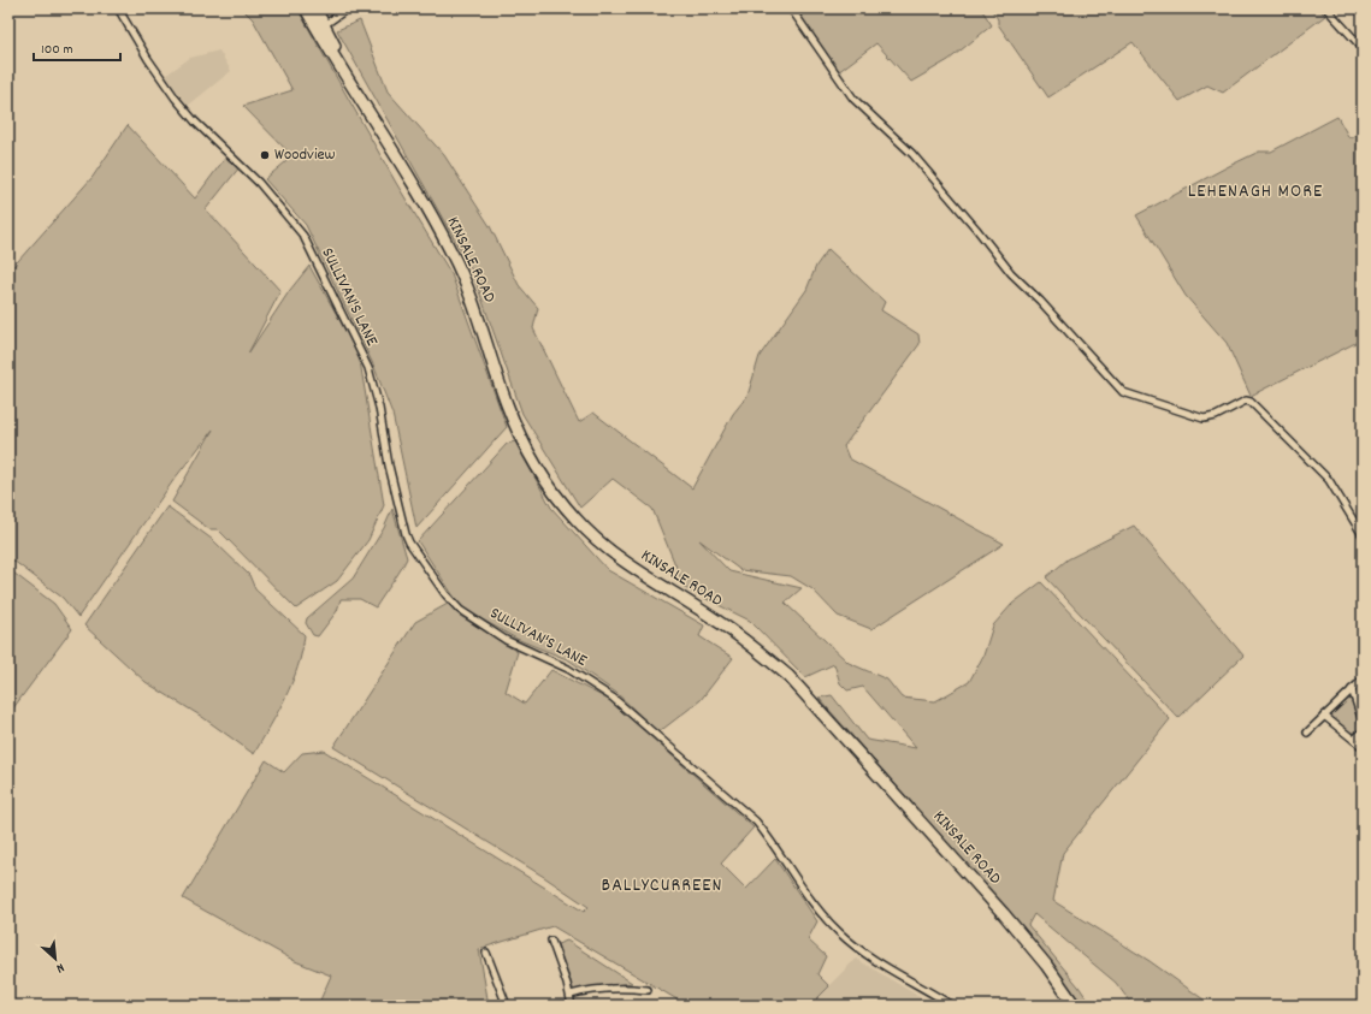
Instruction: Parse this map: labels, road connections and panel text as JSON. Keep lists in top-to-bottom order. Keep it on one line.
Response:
{"streets":{"highway":["KINSALE ROAD"],"street":["SULLIVAN'S LANE"]},"districts":["LEHENAGH MORE","BALLYCURREEN"],"places":["Woodview"],"scale_bar":"100 m","north":"bottom right"}
